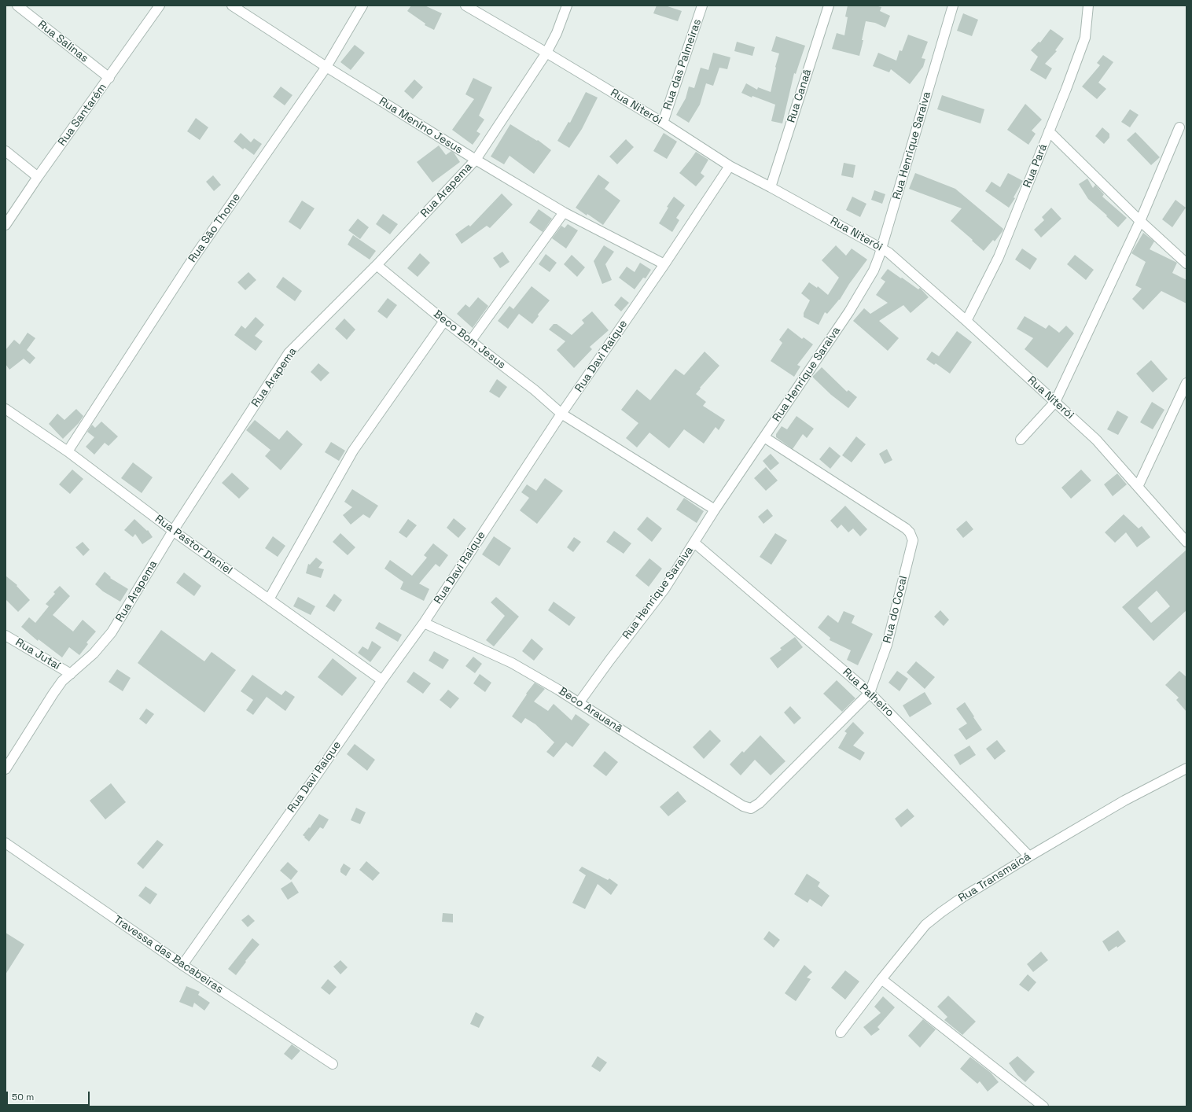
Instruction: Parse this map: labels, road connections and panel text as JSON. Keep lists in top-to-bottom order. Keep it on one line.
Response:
{"streets":{"street":["Rua Salinas","Rua das Palmeiras","Rua Canaã","Rua Niterói","Rua Santarém","Rua Menino Jesus","Rua Henrique Saraiva","Rua Pará","Rua Arapema","Rua São Thome","Beco Bom Jesus","Rua Davi Raique","Rua Pastor Daniel","Rua do Cocal","Rua Jutaí","Rua Palheiro","Beco Arauanã","Rua Transmaicá","Travessa das Bacabeiras"]},"crossings":[["Rua Salinas","Rua Santarém"],["Rua das Palmeiras","Rua Niterói"],["Rua Canaã","Rua Niterói"],["Rua Niterói","Rua Henrique Saraiva"],["Rua Niterói","Rua Pará"],["Rua Niterói","Rua Arapema"],["Rua Niterói","Rua Davi Raique"],["Rua Menino Jesus","Rua Arapema"],["Rua Menino Jesus","Rua São Thome"],["Rua Menino Jesus","Rua Davi Raique"],["Rua Henrique Saraiva","Beco Bom Jesus"],["Rua Henrique Saraiva","Rua do Cocal"],["Rua Henrique Saraiva","Rua Palheiro"],["Rua Henrique Saraiva","Beco Arauanã"],["Rua Arapema","Beco Bom Jesus"],["Rua Arapema","Rua Pastor Daniel"],["Rua Arapema","Rua Jutaí"],["Rua São Thome","Rua Pastor Daniel"],["Beco Bom Jesus","Rua Davi Raique"],["Rua Davi Raique","Rua Pastor Daniel"],["Rua Davi Raique","Beco Arauanã"],["Rua Davi Raique","Travessa das Bacabeiras"],["Rua do Cocal","Rua Palheiro"],["Rua do Cocal","Beco Arauanã"],["Rua Palheiro","Rua Transmaicá"]],"scale_bar":"50 m"}
